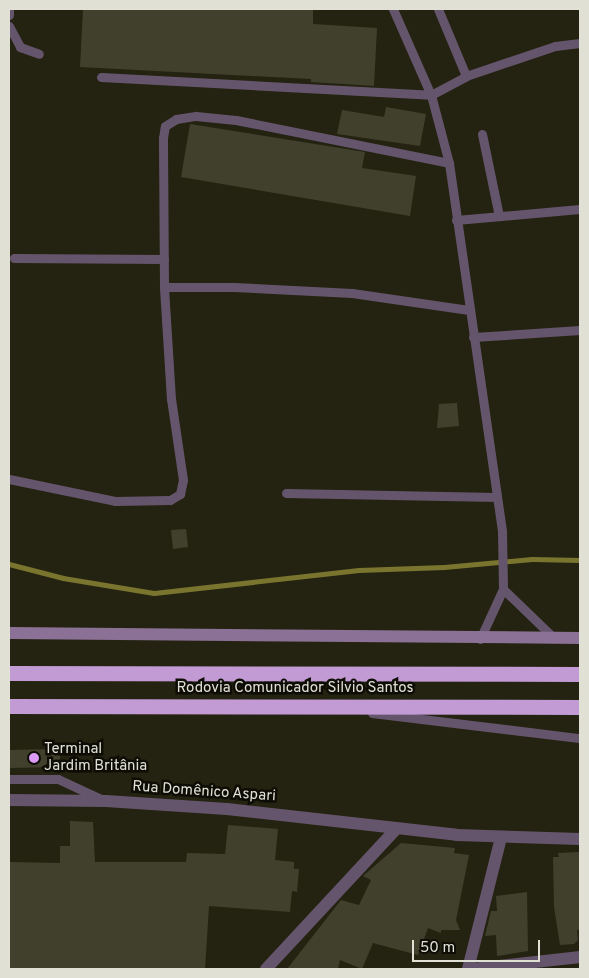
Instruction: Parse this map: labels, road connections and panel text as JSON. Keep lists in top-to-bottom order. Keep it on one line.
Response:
{"streets":{"highway":["Rodovia Comunicador Silvio Santos"],"street":["Rua Domênico Aspari"]},"places":["Terminal Jardim Britânia"],"scale_bar":"50 m"}
